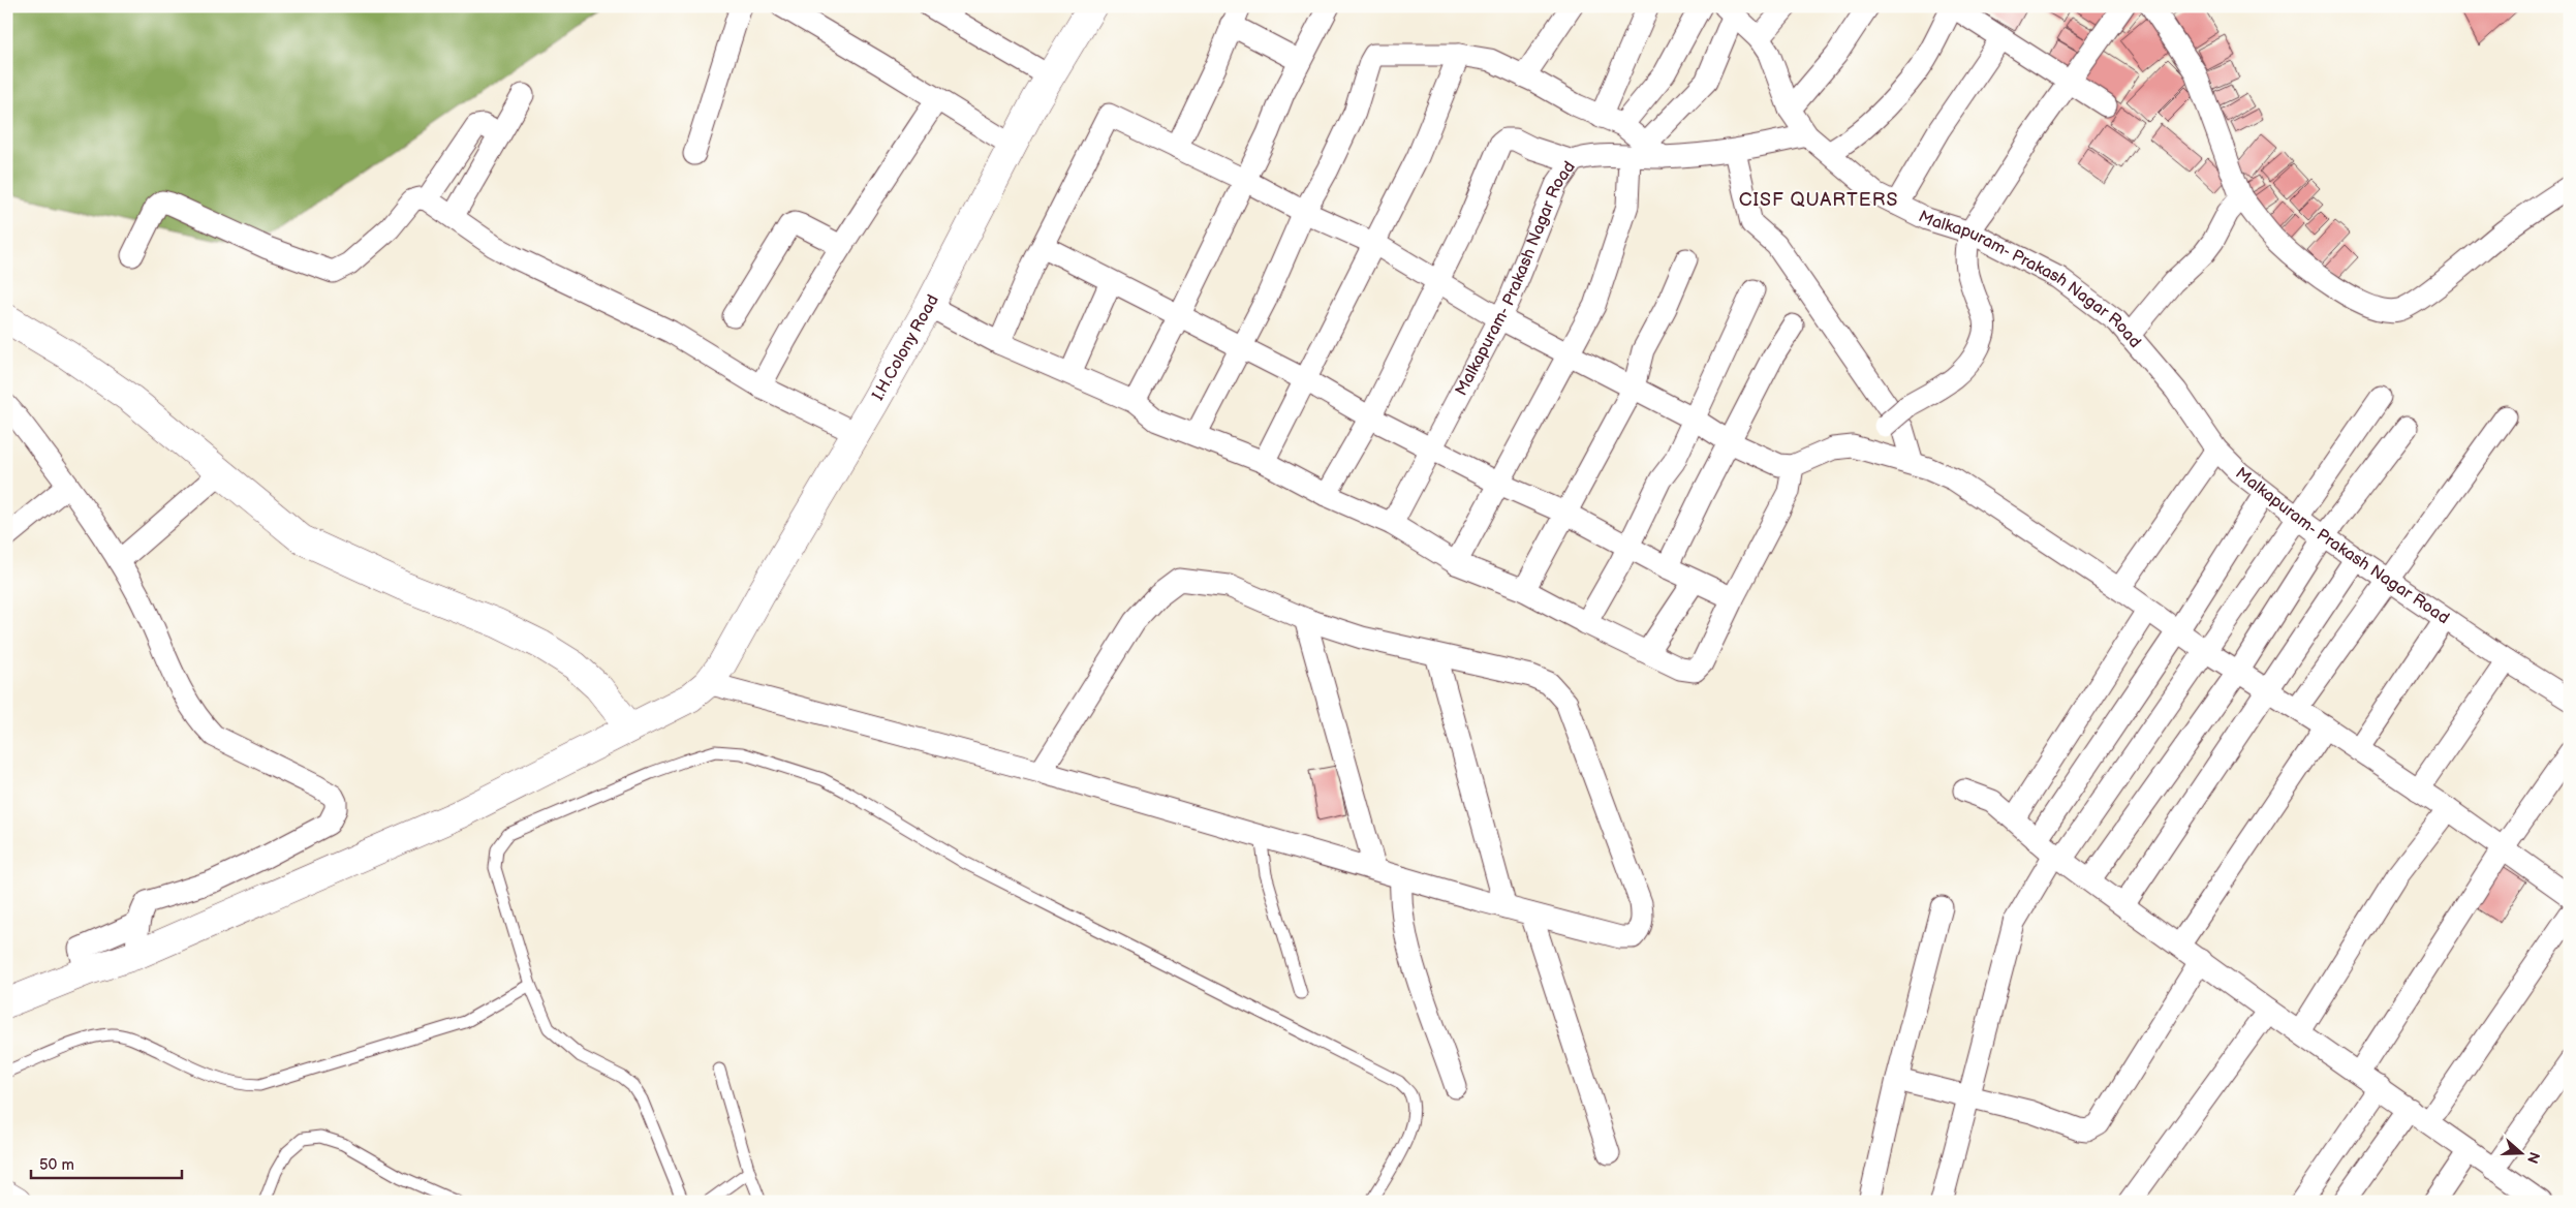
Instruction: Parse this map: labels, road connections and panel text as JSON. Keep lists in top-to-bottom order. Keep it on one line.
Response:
{"streets":{"street":["Malkapuram- Prakash Nagar Road","I.H.Colony Road"]},"districts":["CISF QUARTERS"],"scale_bar":"50 m","north":"right"}
